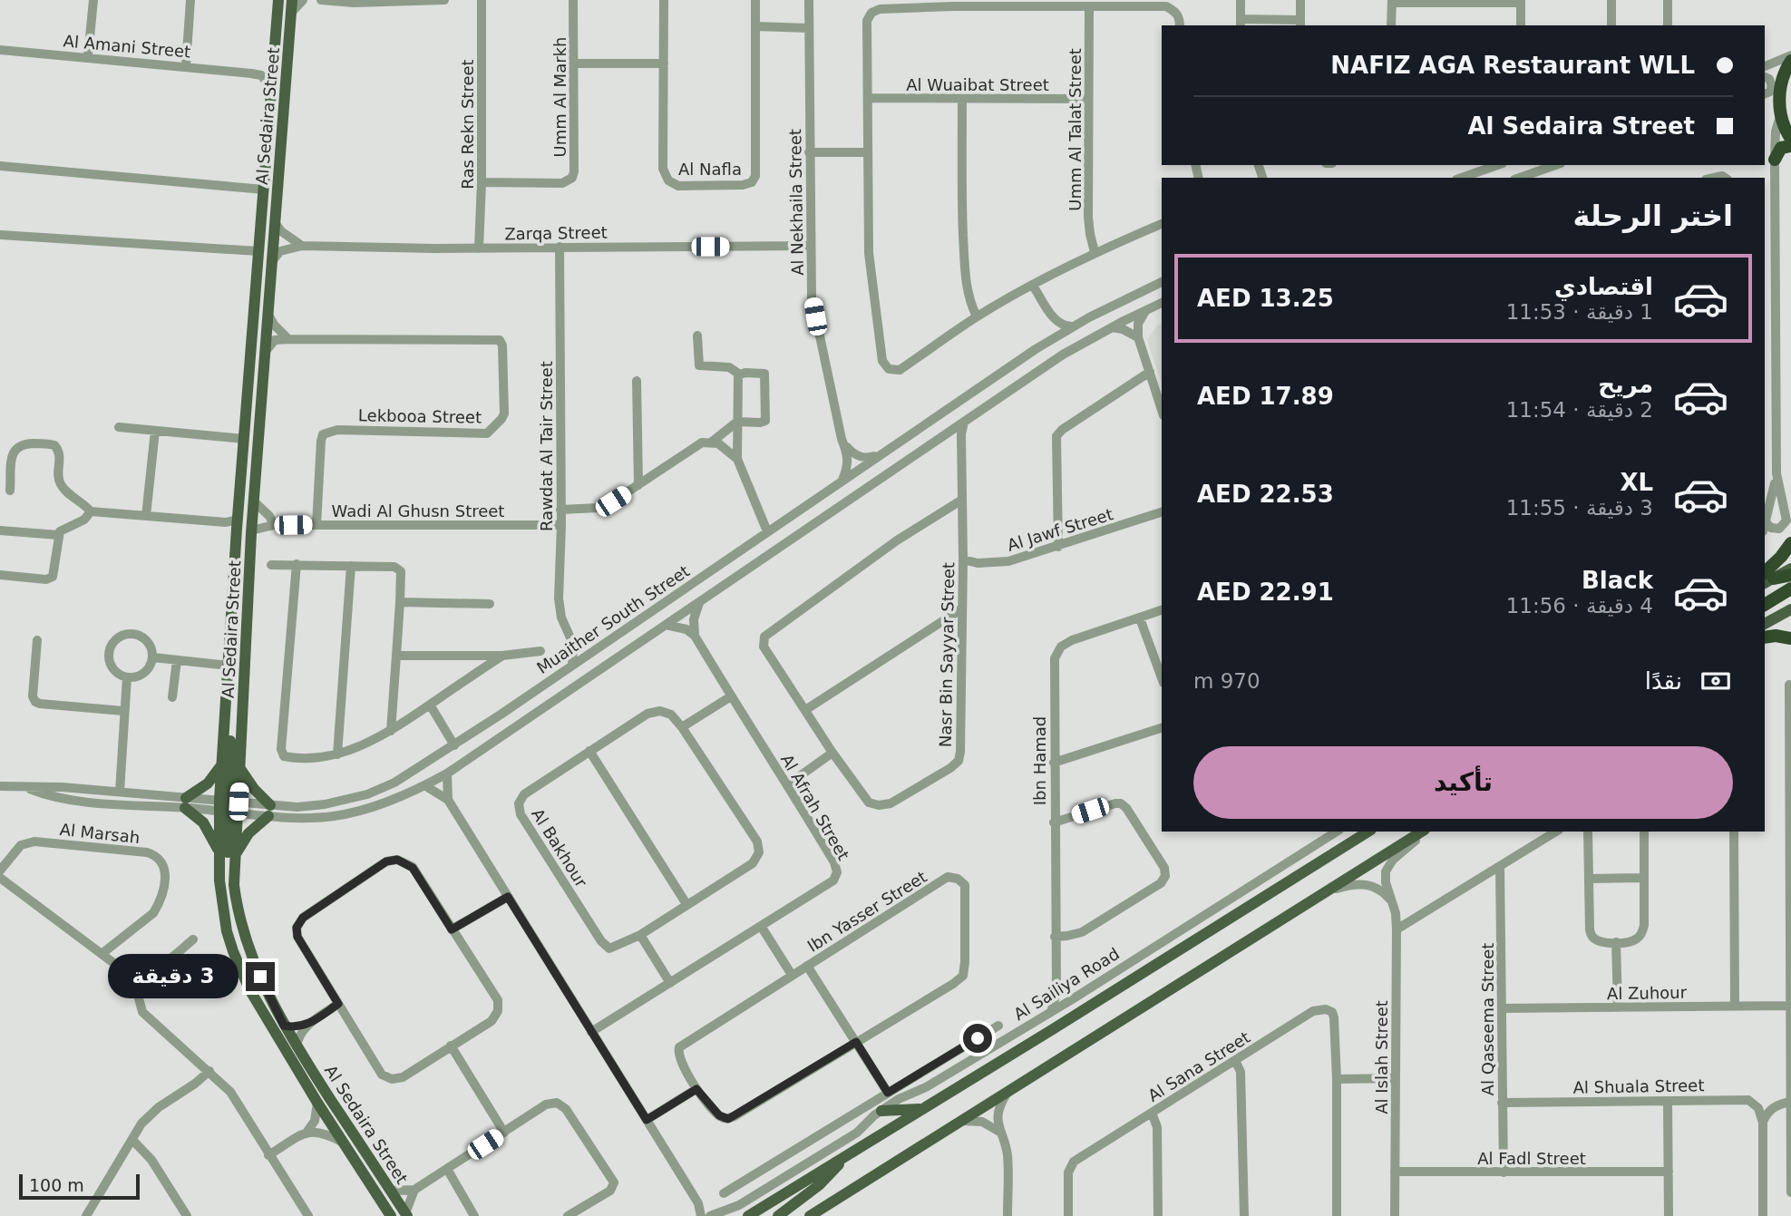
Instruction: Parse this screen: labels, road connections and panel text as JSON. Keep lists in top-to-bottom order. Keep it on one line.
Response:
{"streets":{"main road":["Al Sedaira Street","Al Sailiya Road"],"street":["Al Amani Street","Al Wuaibat Street","Umm Al Markh","Ras Rekn Street","Umm Al Talat Street","Al Nafla","Al Nekhaila Street","Zarqa Street","Lekbooa Street","Rawdat Al Tair Street","Wadi Al Ghusn Street","Al Jawf Street","Muaither South Street","Nasr Bin Sayyar Street","Ibn Hamad","Al Afrah Street","Al Marsah","Al Bakhour","Ibn Yasser Street","Al Zuhour","Al Qaseema Street","Al Islah Street","Al Sana Street","Al Shuala Street","Al Fadl Street"]},"crossings":[["Al Amani Street","Al Sedaira Street"],["Al Wuaibat Street","Umm Al Talat Street"],["Umm Al Markh","Ras Rekn Street"],["Al Sedaira Street","Zarqa Street"],["Al Sedaira Street","Lekbooa Street"],["Al Sedaira Street","Wadi Al Ghusn Street"],["Al Sedaira Street","Muaither South Street"],["Ras Rekn Street","Zarqa Street"],["Al Nekhaila Street","Zarqa Street"],["Al Nekhaila Street","Muaither South Street"],["Zarqa Street","Rawdat Al Tair Street"],["Lekbooa Street","Wadi Al Ghusn Street"],["Rawdat Al Tair Street","Wadi Al Ghusn Street"],["Rawdat Al Tair Street","Muaither South Street"],["Al Jawf Street","Nasr Bin Sayyar Street"],["Muaither South Street","Nasr Bin Sayyar Street"],["Ibn Hamad","Al Sailiya Road"],["Al Zuhour","Al Qaseema Street"],["Al Qaseema Street","Al Shuala Street"],["Al Qaseema Street","Al Fadl Street"],["Al Islah Street","Al Fadl Street"]],"scale_bar":"100 m","page":{"banner":["NAFIZ AGA Restaurant WLL","Al Sedaira Street"],"heading":"اختر الرحلة","list":[{"name":"اقتصادي","note":"1 دقيقة · 11:53","value":"AED 13.25"},{"name":"مريح","note":"2 دقيقة · 11:54","value":"AED 17.89"},{"name":"XL","note":"3 دقيقة · 11:55","value":"AED 22.53"},{"name":"Black","note":"4 دقيقة · 11:56","value":"AED 22.91"}],"pay":["نقدًا","970 m"],"buttons":"تأكيد","bubble":"3 دقيقة","scale":"100 m"}}
